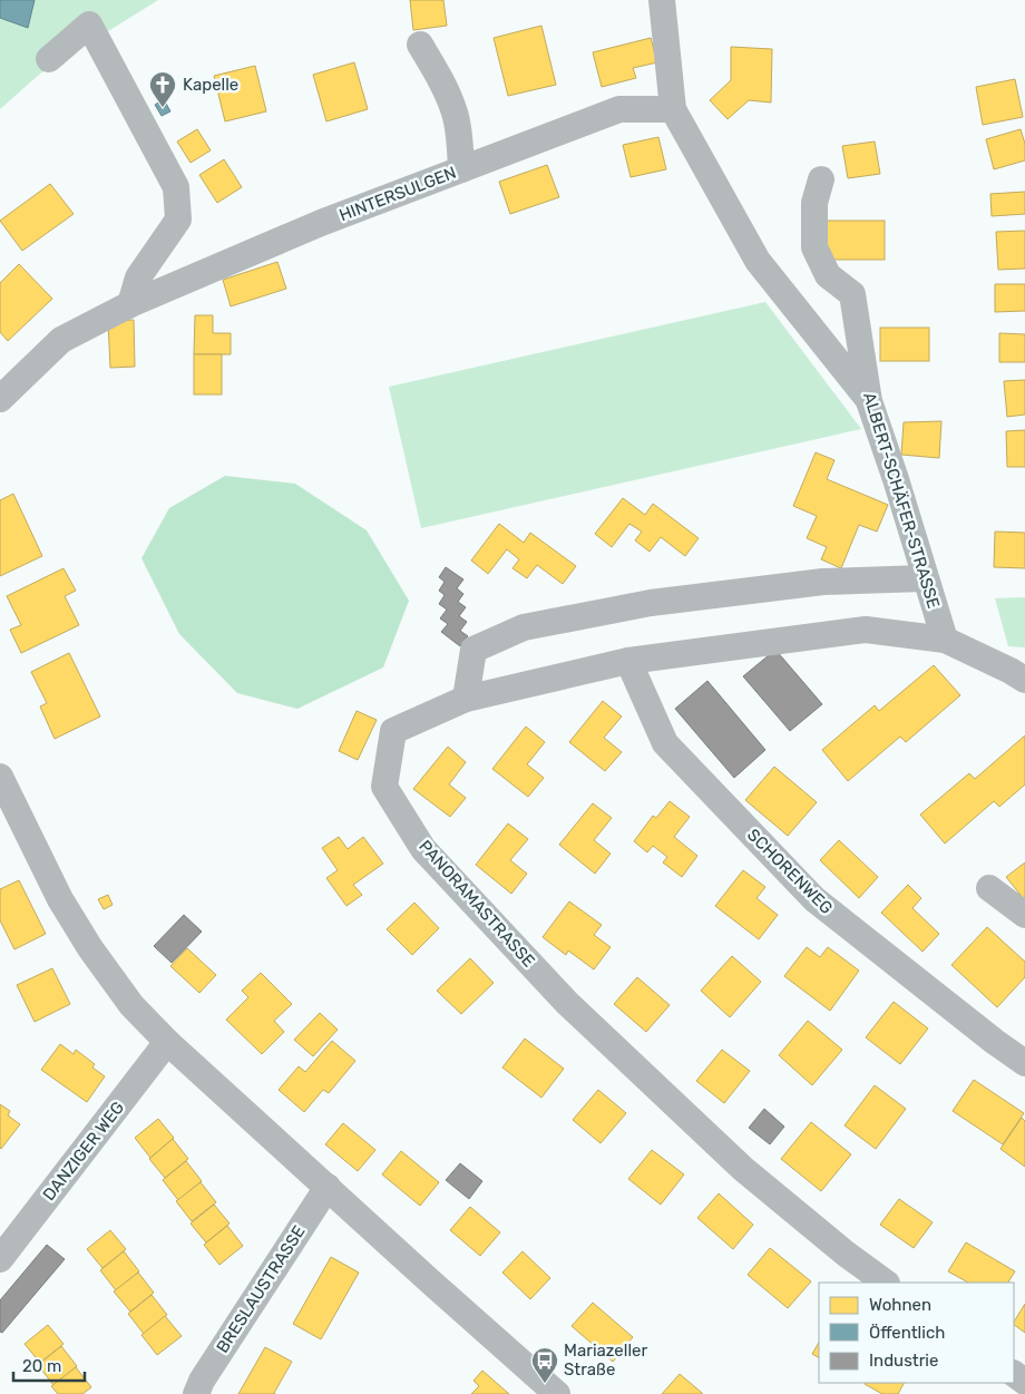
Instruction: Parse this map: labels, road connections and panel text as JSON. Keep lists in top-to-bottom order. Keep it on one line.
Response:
{"streets":{"street":["HINTERSULGEN","ALBERT-SCHÄFER-STRASSE","SCHORENWEG","PANORAMASTRASSE","DANZIGER WEG","BRESLAUSTRASSE"]},"crossings":[["ALBERT-SCHÄFER-STRASSE","PANORAMASTRASSE"],["SCHORENWEG","PANORAMASTRASSE"]],"places":{"church":["Kapelle"],"bus stop":["Mariazeller Straße"]},"legend":["Wohnen","Öffentlich","Industrie"],"scale_bar":"20 m"}
